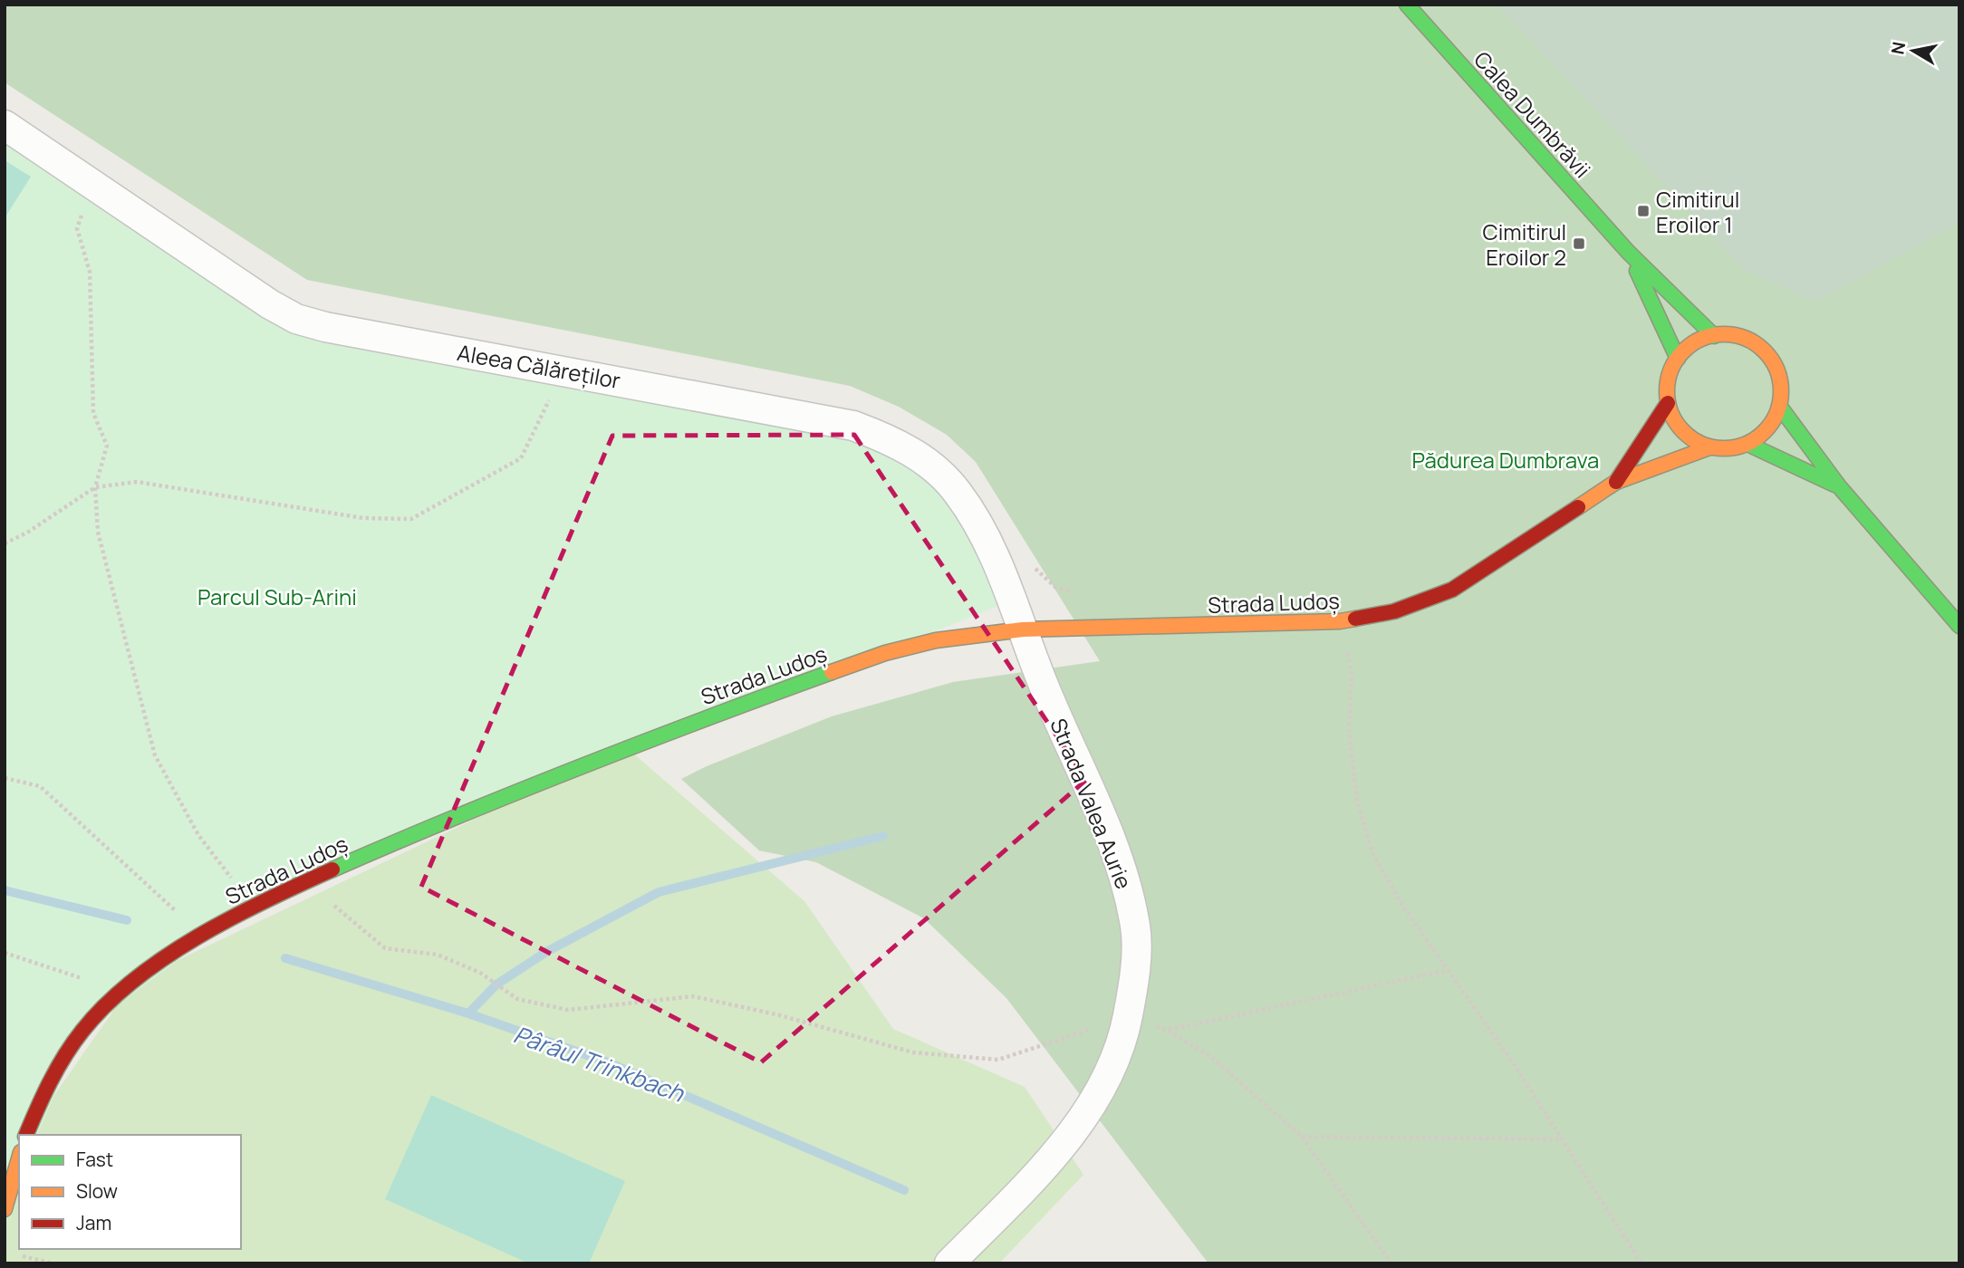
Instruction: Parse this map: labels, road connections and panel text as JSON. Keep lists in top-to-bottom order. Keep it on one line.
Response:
{"streets":{"street":["Calea Dumbrăvii","Aleea Călăreților","Strada Ludoș","Strada Valea Aurie"]},"crossings":[["Calea Dumbrăvii","Strada Ludoș"],["Aleea Călăreților","Strada Ludoș"],["Aleea Călăreților","Strada Valea Aurie"],["Strada Ludoș","Strada Valea Aurie"]],"water":["Pârâul Trinkbach"],"parks":["Pădurea Dumbrava","Parcul Sub-Arini"],"places":{"transit":["Cimitirul Eroilor 1","Cimitirul Eroilor 2"]},"legend":["Fast","Slow","Jam"],"north":"left"}
